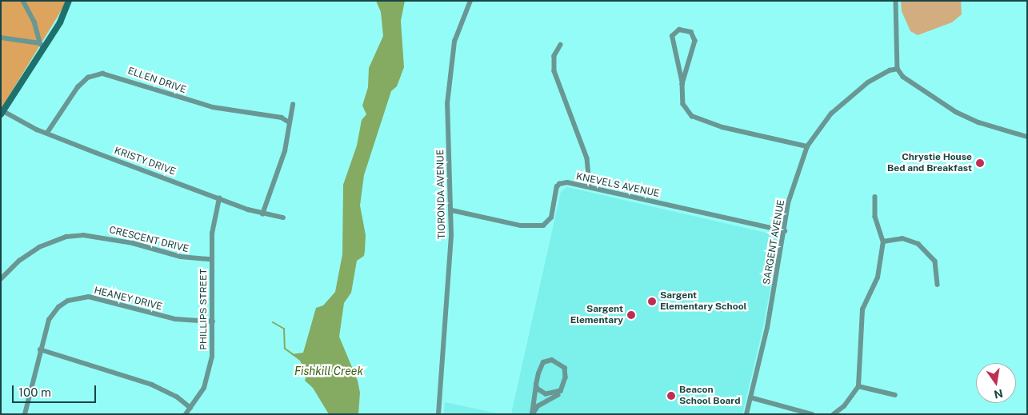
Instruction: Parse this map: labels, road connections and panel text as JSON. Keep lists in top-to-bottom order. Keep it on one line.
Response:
{"streets":{"street":["ELLEN DRIVE","KRISTY DRIVE","KNEVELS AVENUE","TIORONDA AVENUE","CRESCENT DRIVE","SARGENT AVENUE","HEANEY DRIVE","PHILLIPS STREET"]},"crossings":[["ELLEN DRIVE","KRISTY DRIVE"],["KRISTY DRIVE","PHILLIPS STREET"],["KNEVELS AVENUE","TIORONDA AVENUE"],["KNEVELS AVENUE","SARGENT AVENUE"],["CRESCENT DRIVE","PHILLIPS STREET"],["HEANEY DRIVE","PHILLIPS STREET"]],"water":["Fishkill Creek"],"places":["Chrystie House Bed and Breakfast","Sargent Elementary School","Sargent Elementary","Beacon School Board"],"scale_bar":"100 m","north":"bottom"}
